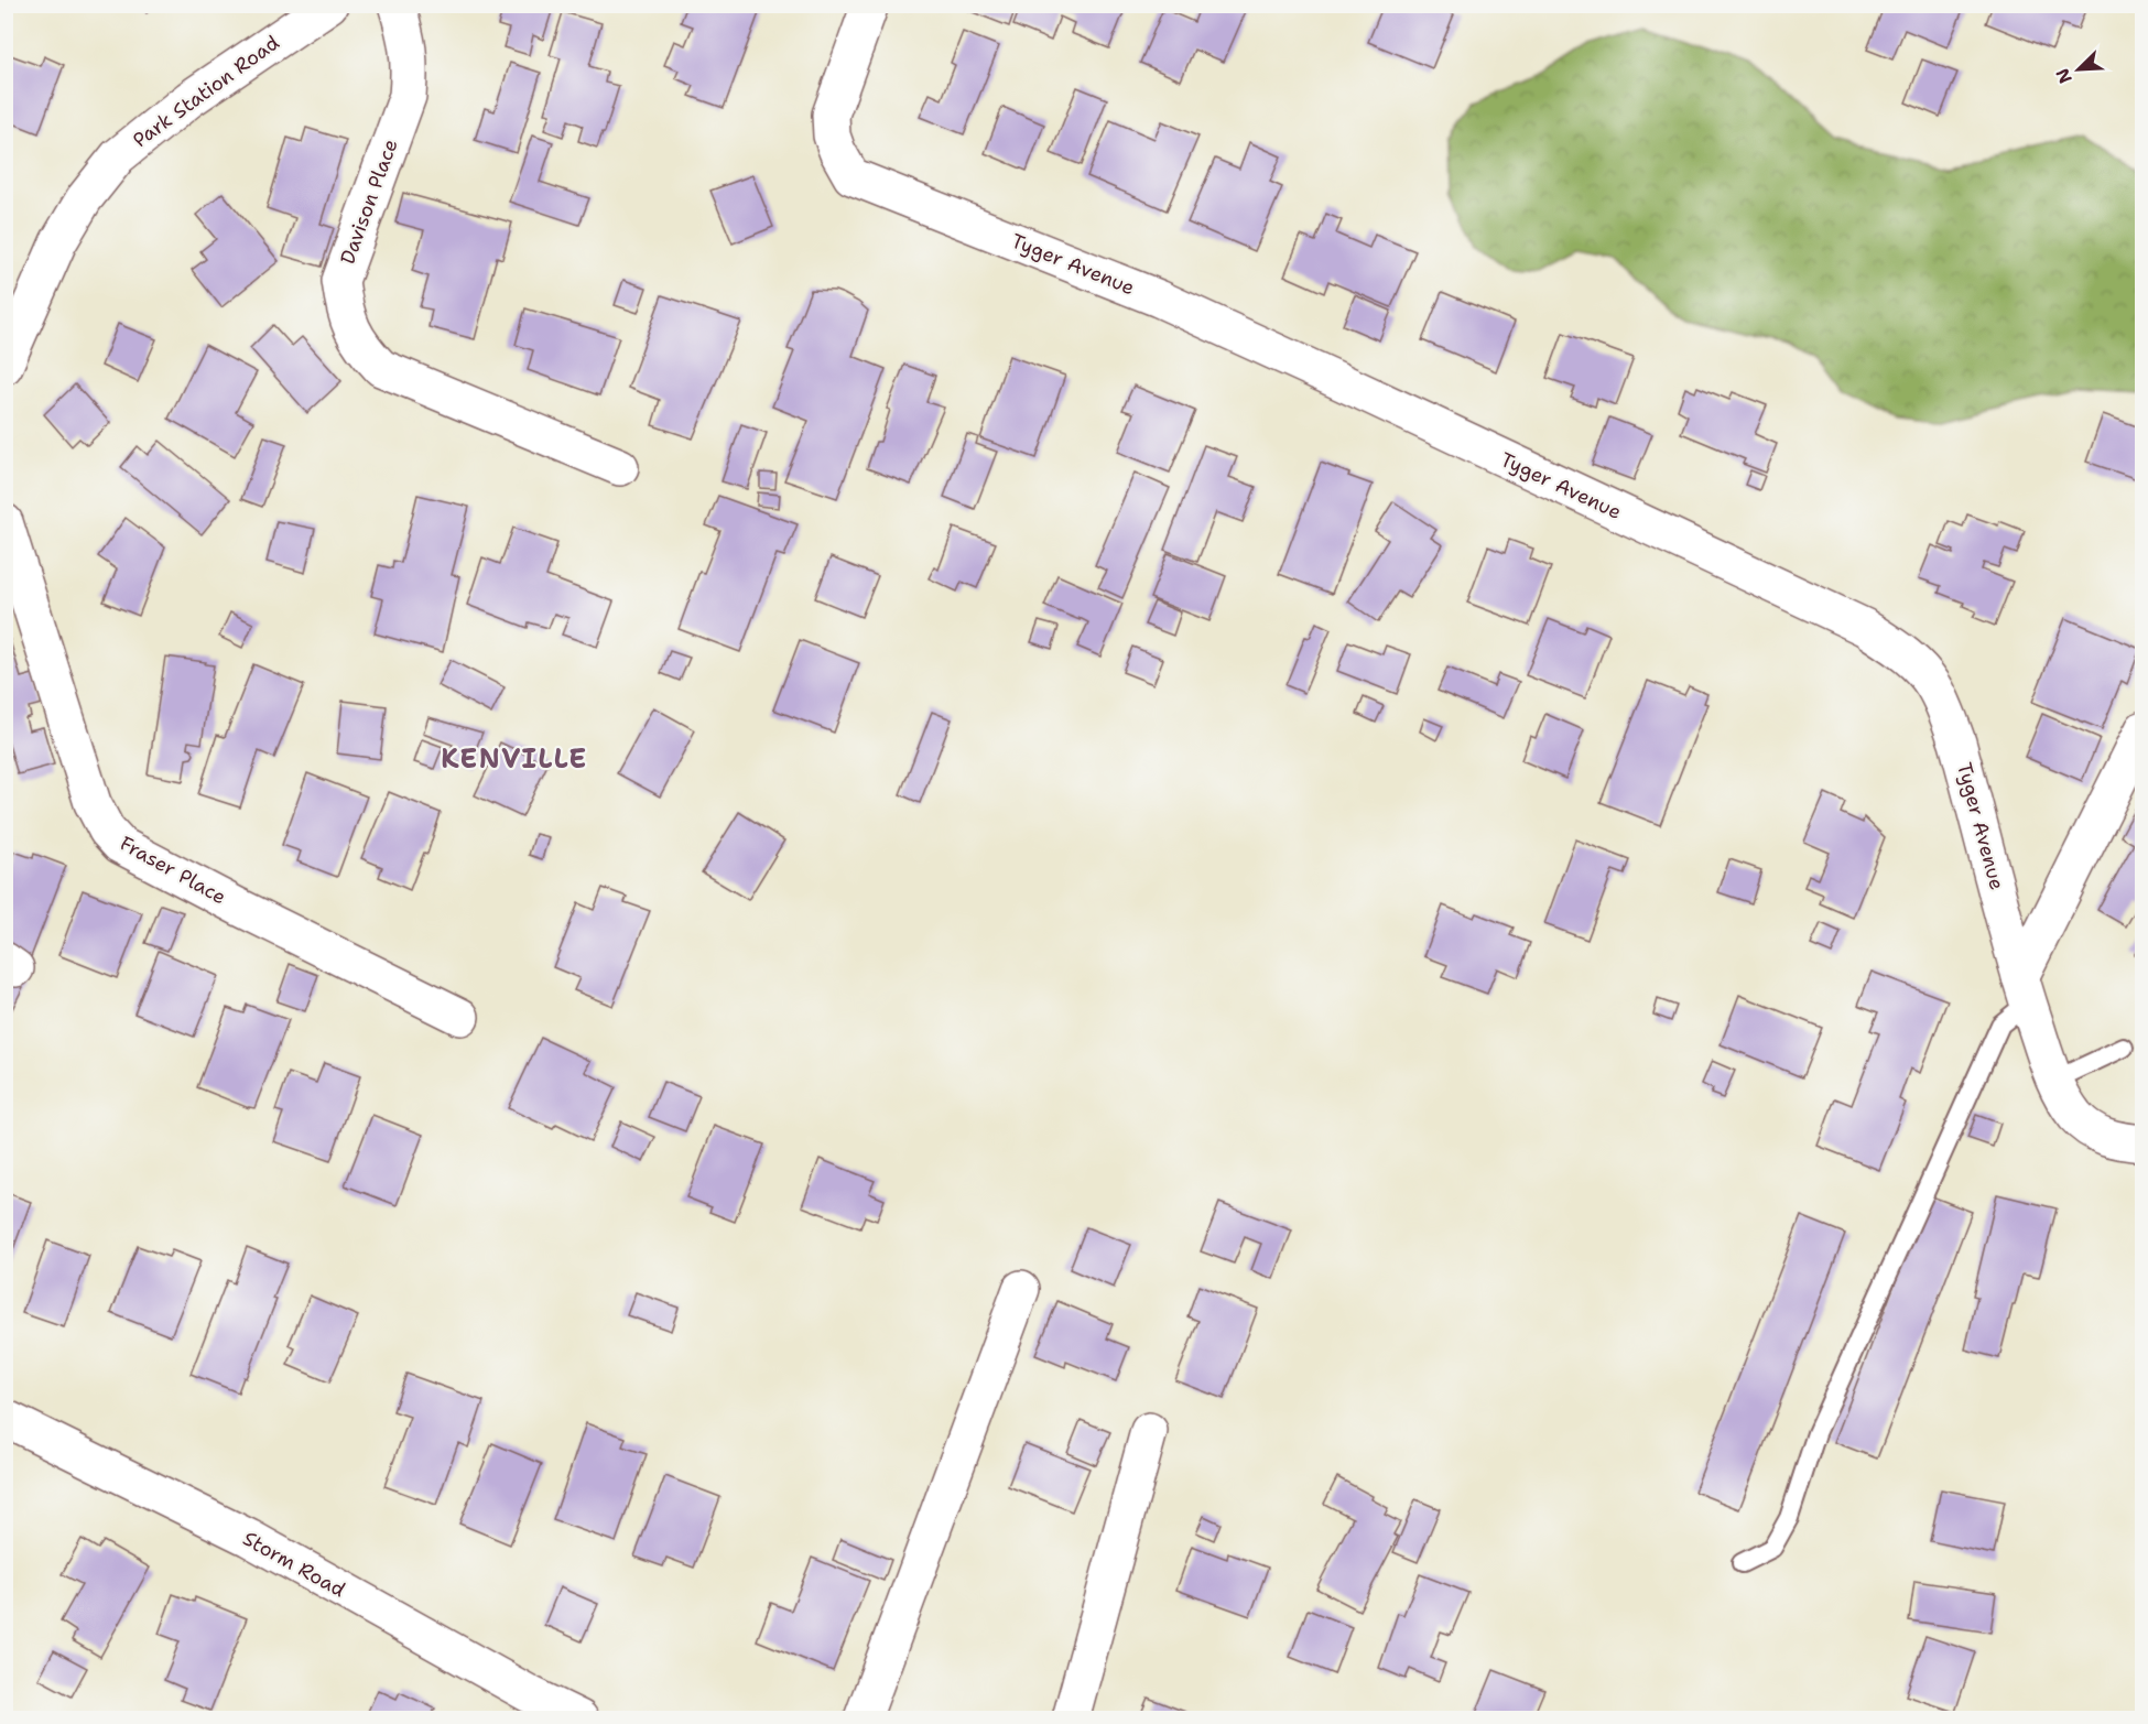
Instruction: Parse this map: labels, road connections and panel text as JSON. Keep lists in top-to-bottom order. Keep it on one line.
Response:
{"streets":{"street":["Park Station Road","Davison Place","Tyger Avenue","Fraser Place","Storm Road"]},"districts":["KENVILLE"],"north":"bottom left"}
